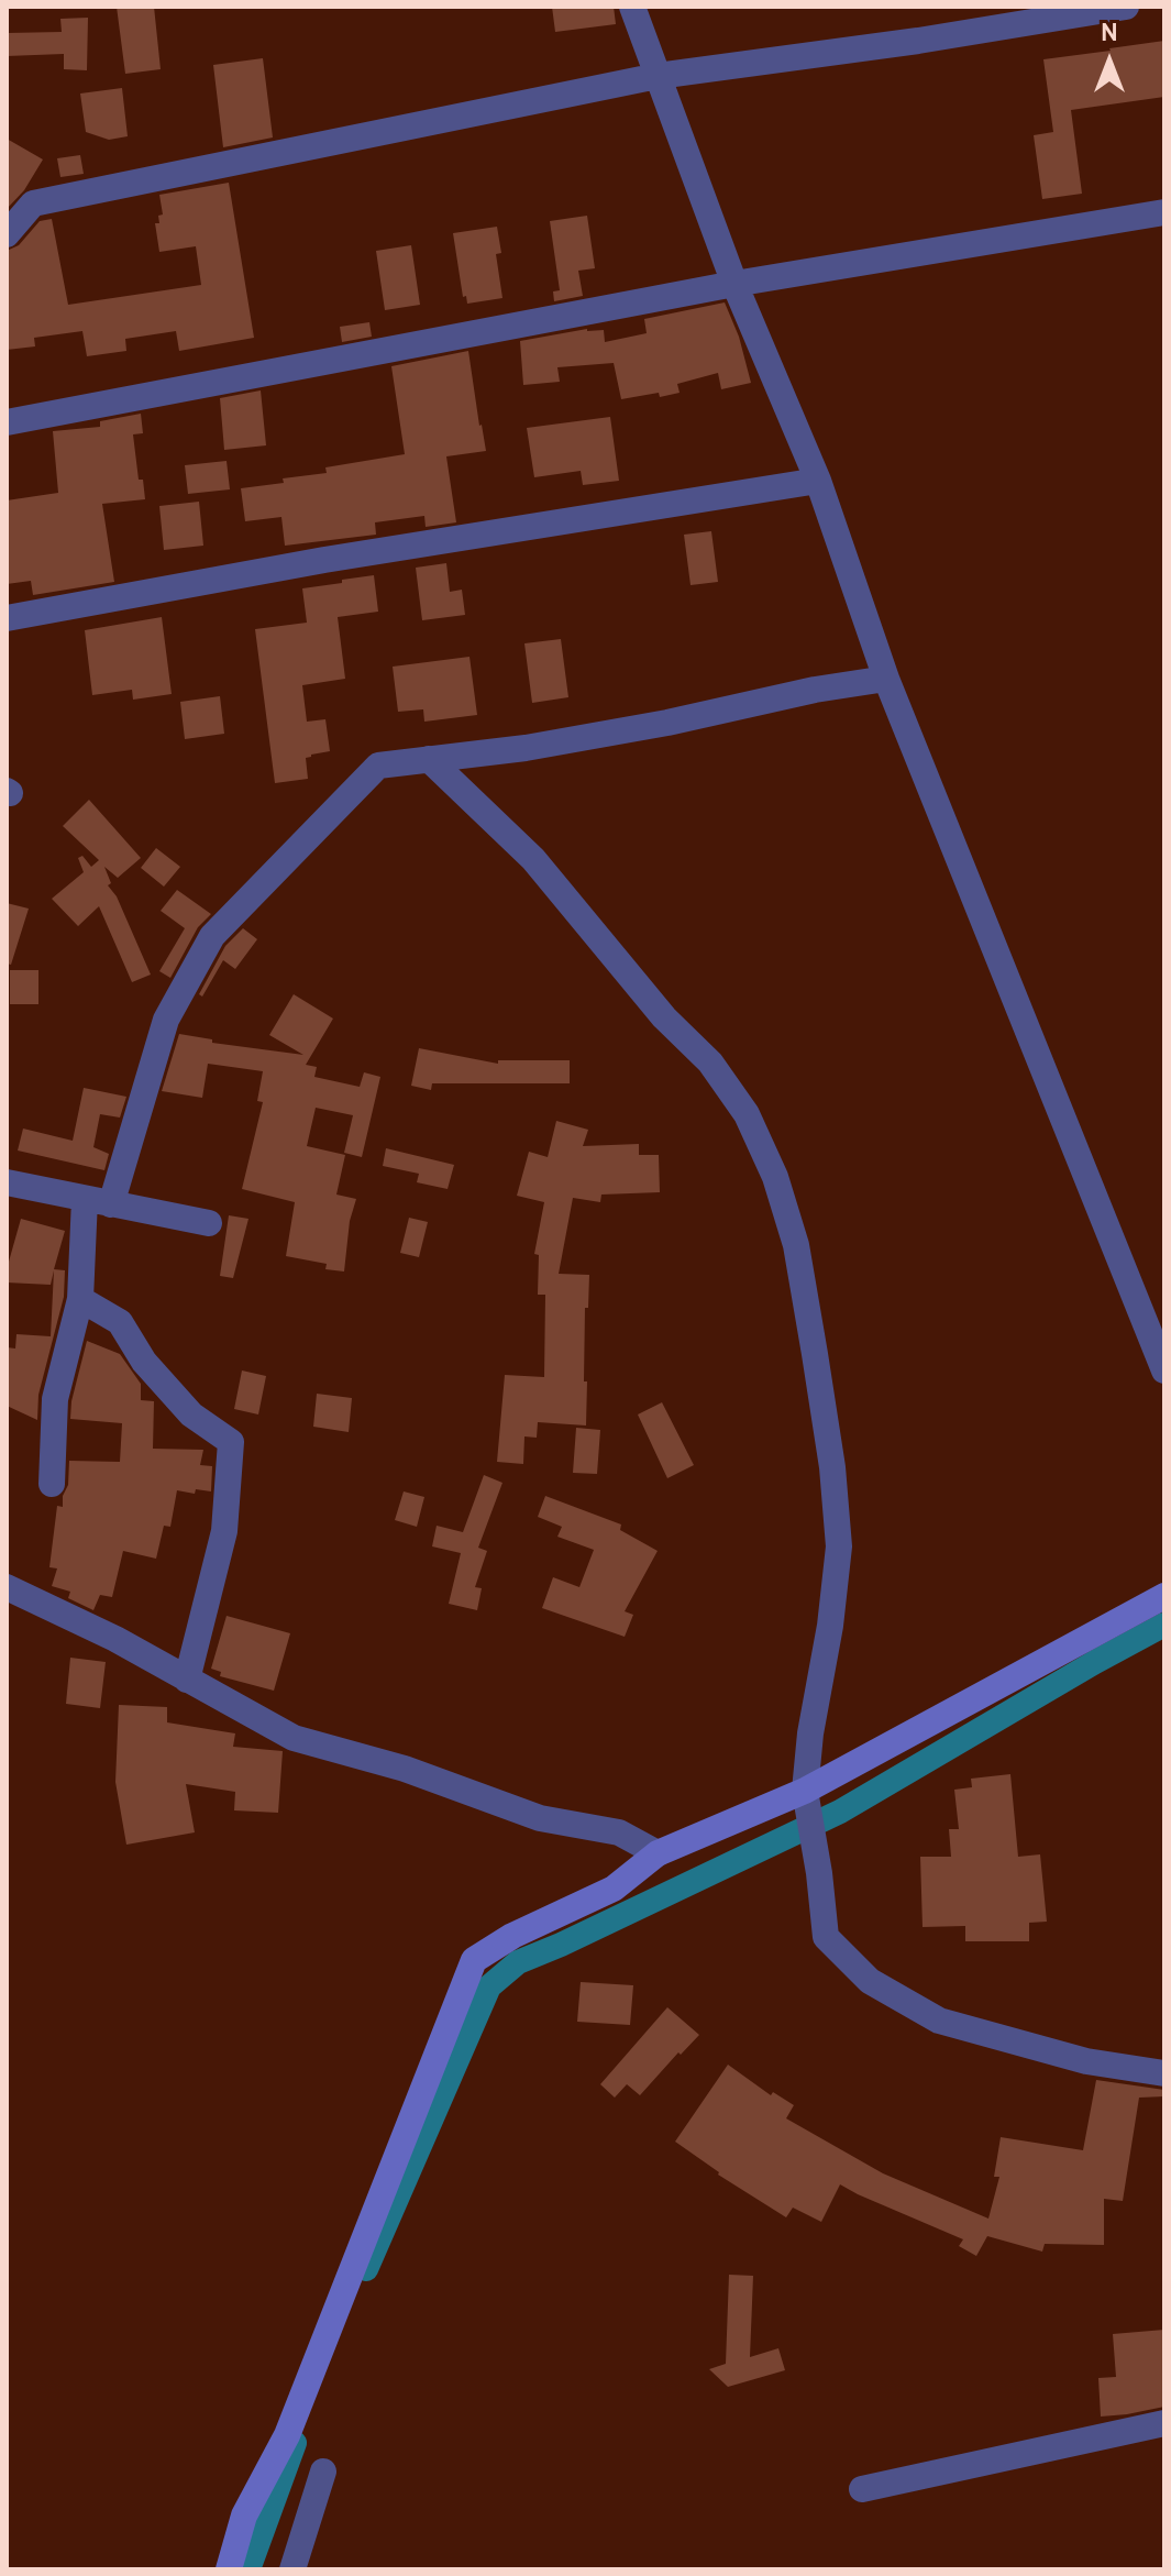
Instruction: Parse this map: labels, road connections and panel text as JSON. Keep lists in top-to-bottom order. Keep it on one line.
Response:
{"north":"top"}
